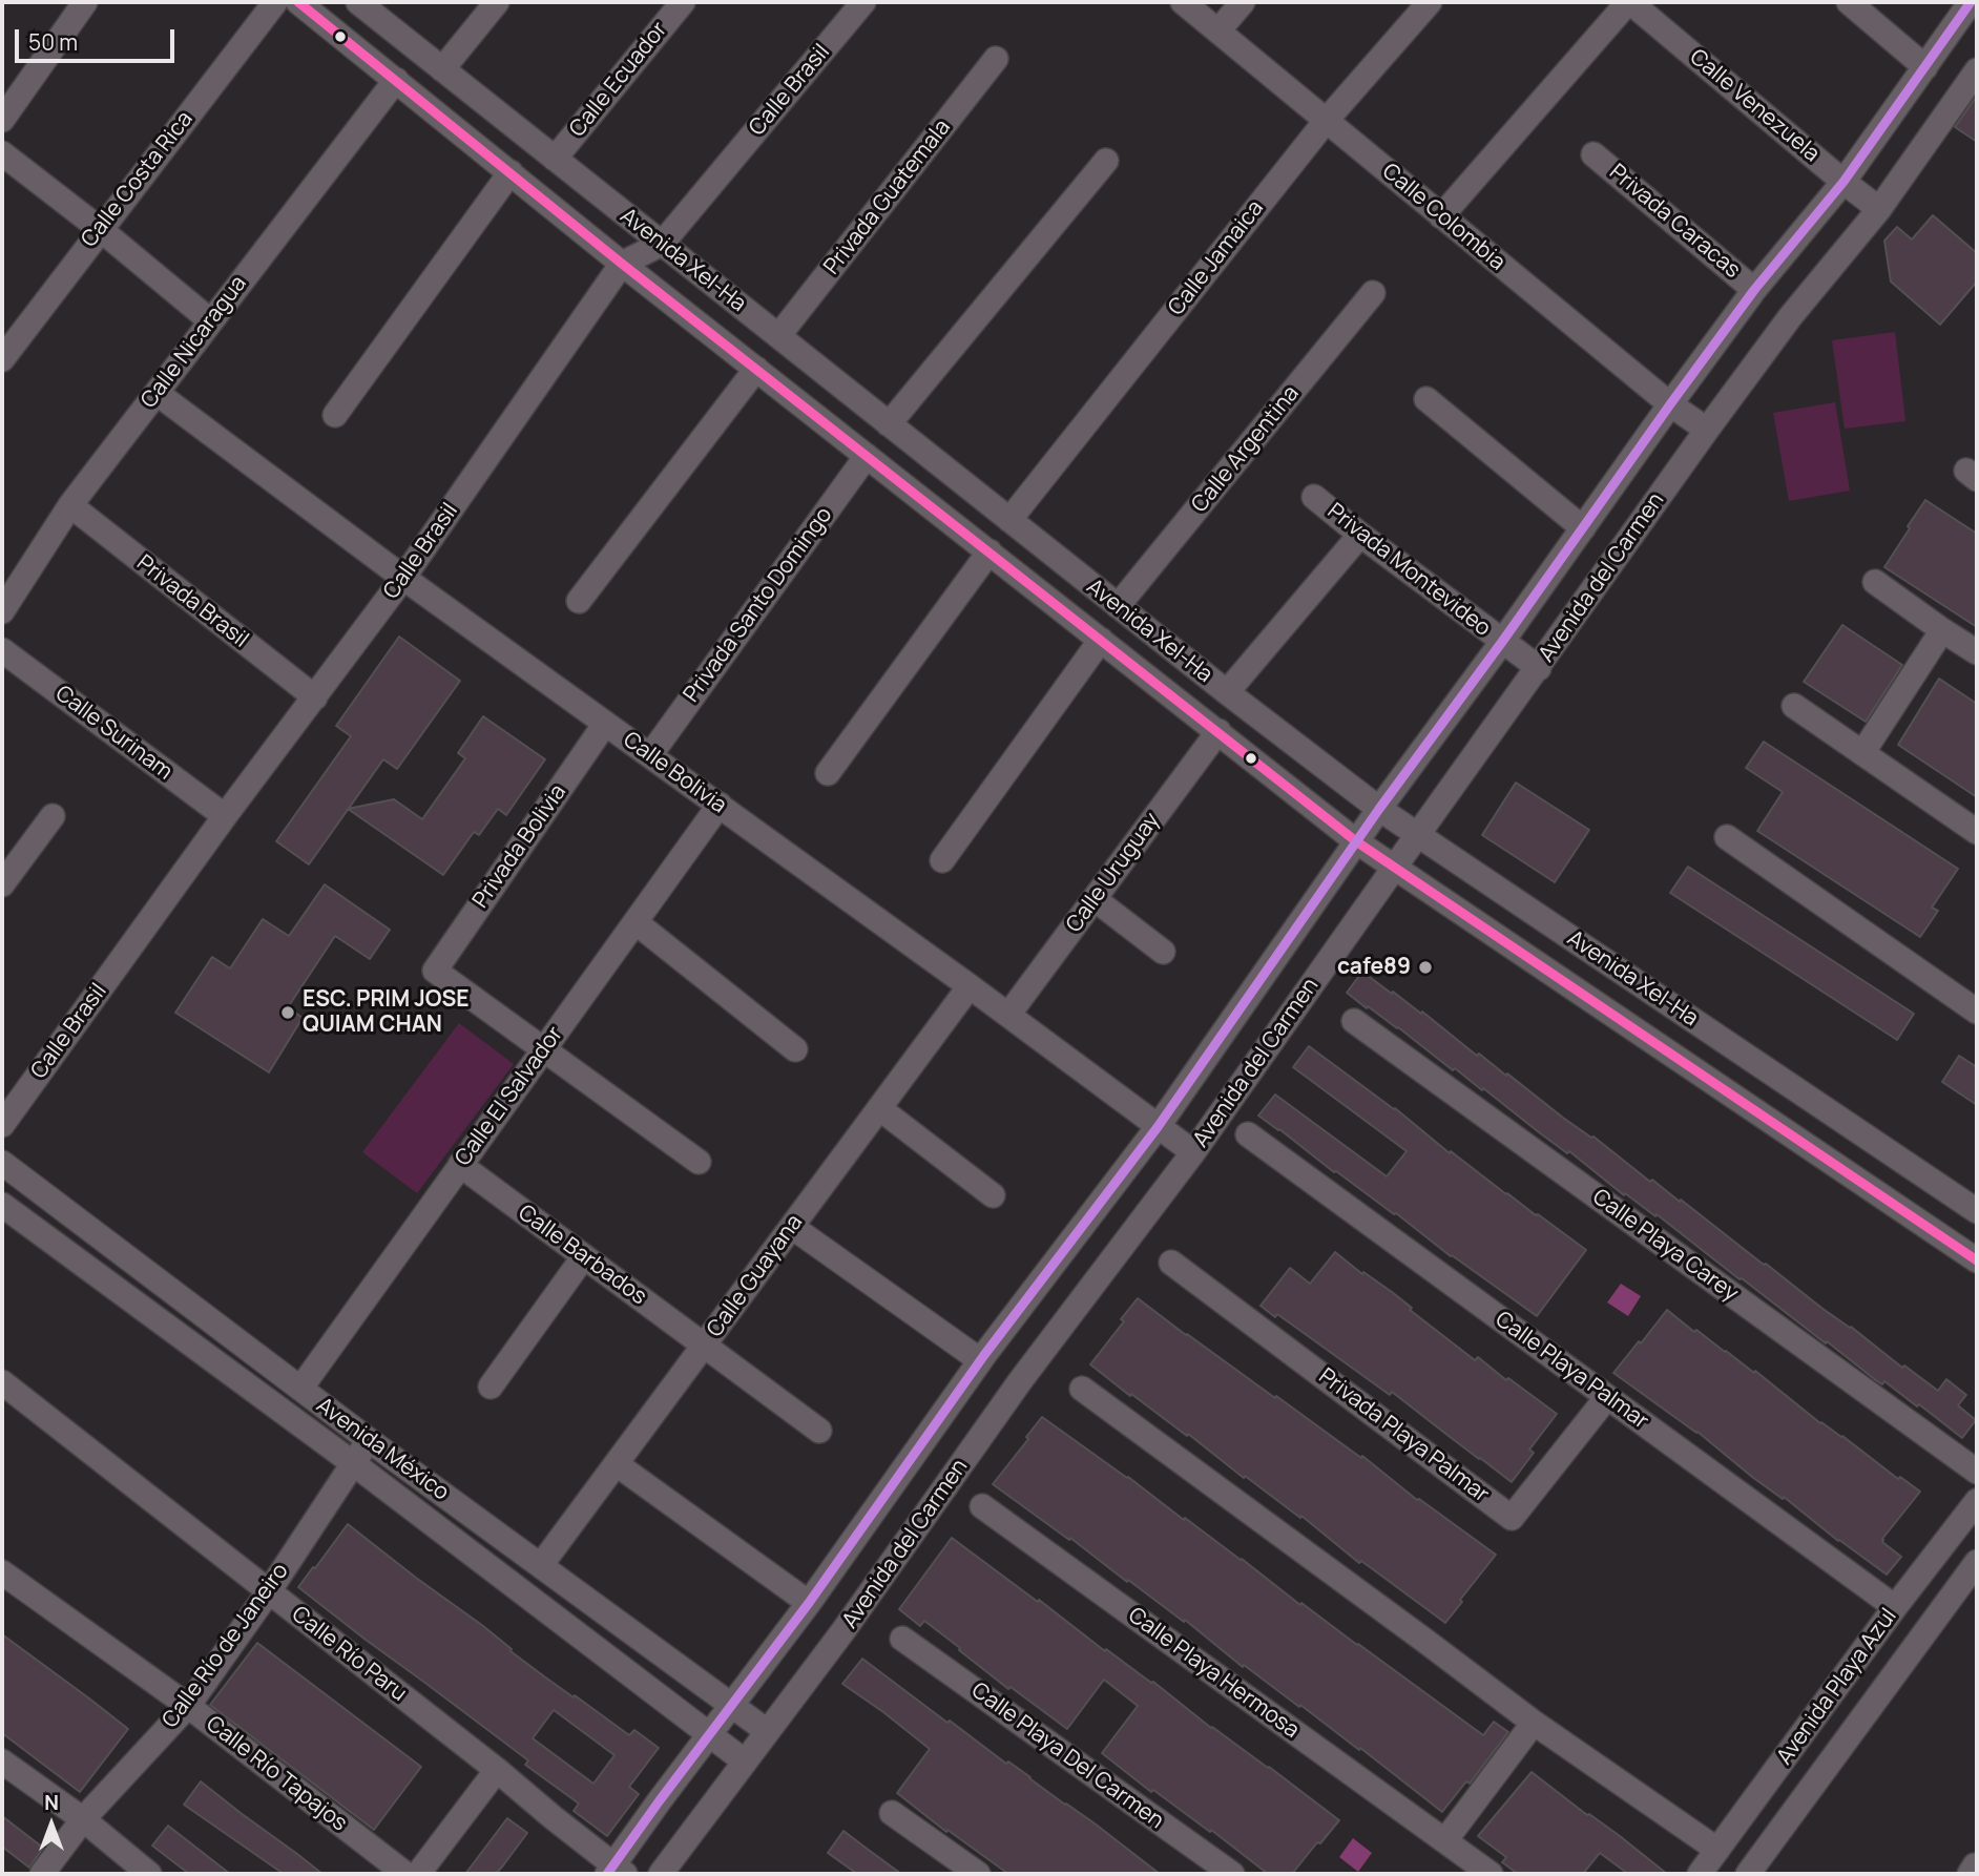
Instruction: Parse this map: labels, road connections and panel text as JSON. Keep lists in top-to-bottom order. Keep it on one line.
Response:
{"streets":{"street":["Calle Ecuador","Calle Brasil","Calle Venezuela","Calle Costa Rica","Privada Guatemala","Calle Colombia","Privada Caracas","Calle Jamaica","Avenida Xel-Ha","Calle Nicaragua","Calle Argentina","Privada Montevideo","Avenida del Carmen","Privada Brasil","Privada Santo Domingo","Calle Surinam","Calle Bolivia","Privada Bolivia","Calle Uruguay","Calle El Salvador","Calle Playa Carey","Calle Barbados","Calle Guayana","Calle Playa Palmar","Privada Playa Palmar","Avenida México","Calle Río de Janeiro","Calle Río Paru","Calle Playa Hermosa","Avenida Playa Azul","Calle Playa Del Carmen","Calle Río Tapajos"]},"crossings":[["Calle Ecuador","Avenida Xel-Ha"],["Calle Brasil","Avenida Xel-Ha"],["Calle Brasil","Privada Brasil"],["Calle Brasil","Calle Surinam"],["Calle Brasil","Calle Bolivia"],["Calle Venezuela","Avenida del Carmen"],["Privada Guatemala","Avenida Xel-Ha"],["Calle Colombia","Calle Jamaica"],["Calle Colombia","Avenida del Carmen"],["Privada Caracas","Avenida del Carmen"],["Calle Jamaica","Avenida Xel-Ha"],["Avenida Xel-Ha","Calle Nicaragua"],["Avenida Xel-Ha","Calle Argentina"],["Avenida Xel-Ha","Avenida del Carmen"],["Avenida Xel-Ha","Privada Santo Domingo"],["Avenida Xel-Ha","Calle Uruguay"],["Calle Nicaragua","Privada Brasil"],["Calle Nicaragua","Calle Bolivia"],["Privada Montevideo","Avenida del Carmen"],["Avenida del Carmen","Calle Bolivia"],["Avenida del Carmen","Avenida México"],["Avenida del Carmen","Calle Río Paru"],["Privada Santo Domingo","Calle Bolivia"],["Calle Bolivia","Privada Bolivia"],["Calle Bolivia","Calle Uruguay"],["Calle Bolivia","Calle El Salvador"],["Calle Bolivia","Calle Guayana"],["Privada Bolivia","Calle El Salvador"],["Calle El Salvador","Calle Barbados"],["Calle El Salvador","Avenida México"],["Calle Barbados","Calle Guayana"],["Calle Guayana","Avenida México"],["Calle Playa Palmar","Privada Playa Palmar"],["Calle Playa Palmar","Avenida Playa Azul"],["Avenida México","Calle Río de Janeiro"],["Calle Río de Janeiro","Calle Río Paru"],["Calle Río de Janeiro","Calle Río Tapajos"]],"places":["cafe89","ESC. PRIM JOSE QUIAM CHAN"],"scale_bar":"50 m","north":"top"}
